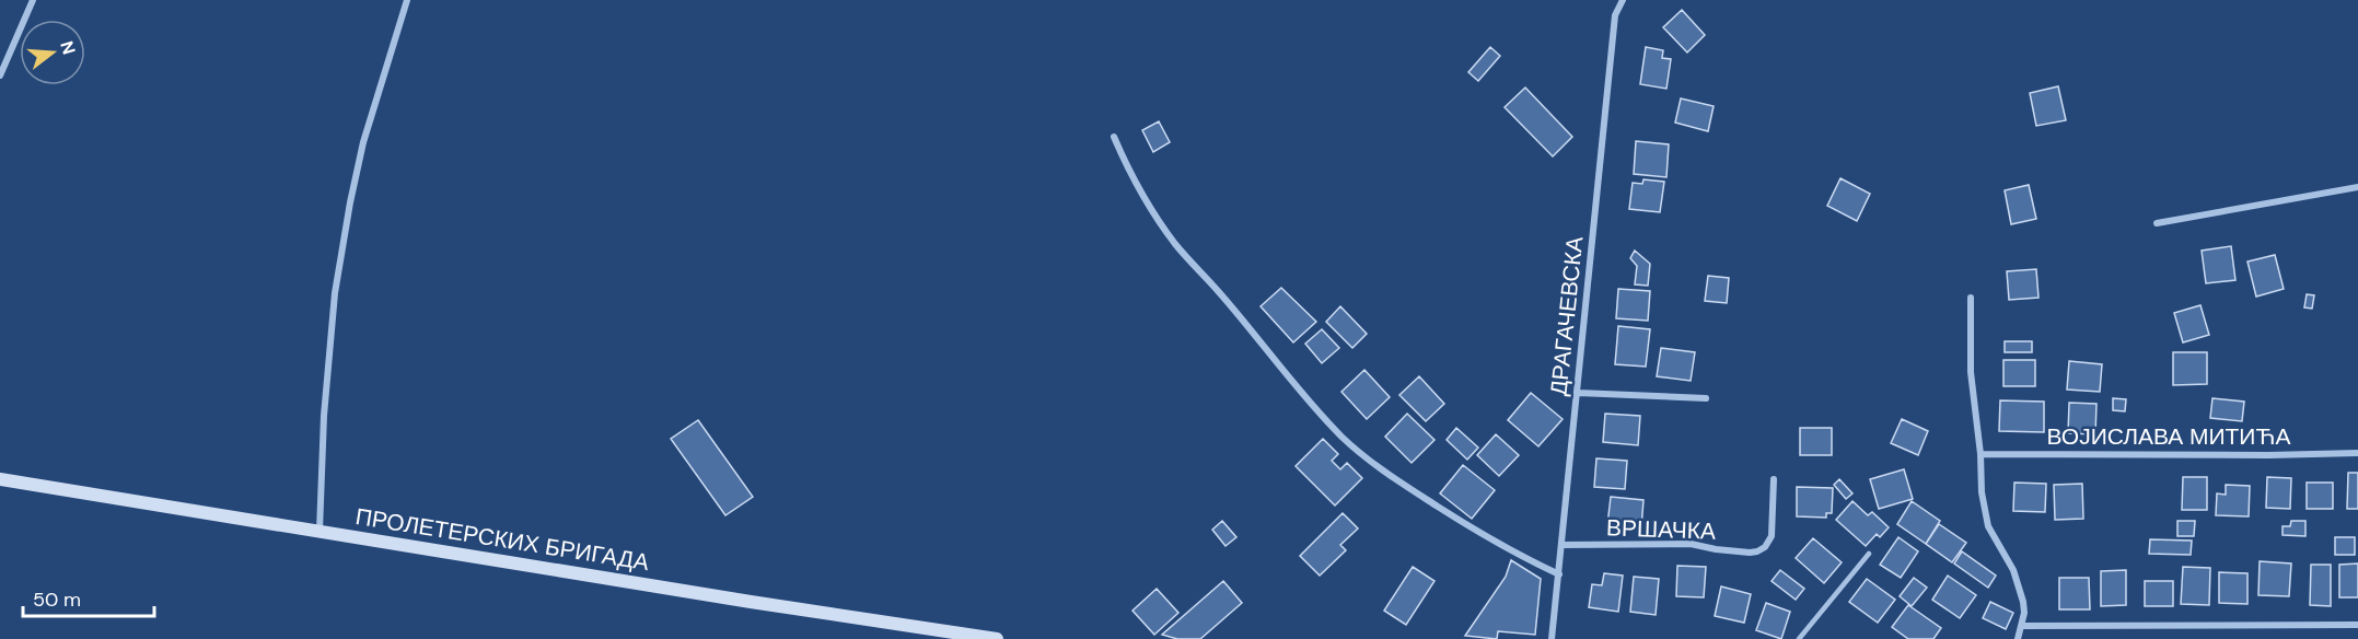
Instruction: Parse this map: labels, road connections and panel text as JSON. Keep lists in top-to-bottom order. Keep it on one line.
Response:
{"streets":{"street":["ДРАГАЧЕВСКА","ВОЈИСЛАВА МИТИЋА","ВРШАЧКА","ПРОЛЕТЕРСКИХ БРИГАДА"]},"crossings":[["ДРАГАЧЕВСКА","ВРШАЧКА"]],"scale_bar":"50 m","north":"right"}
